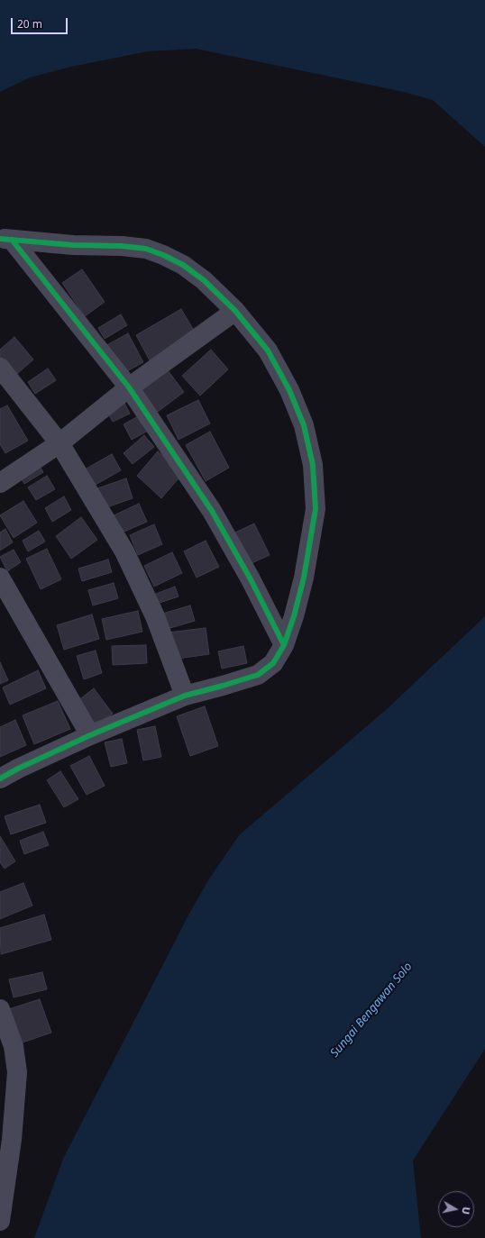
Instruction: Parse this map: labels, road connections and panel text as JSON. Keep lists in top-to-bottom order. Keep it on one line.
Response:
{"water":["Sungai Bengawan Solo"],"scale_bar":"20 m","north":"right"}
